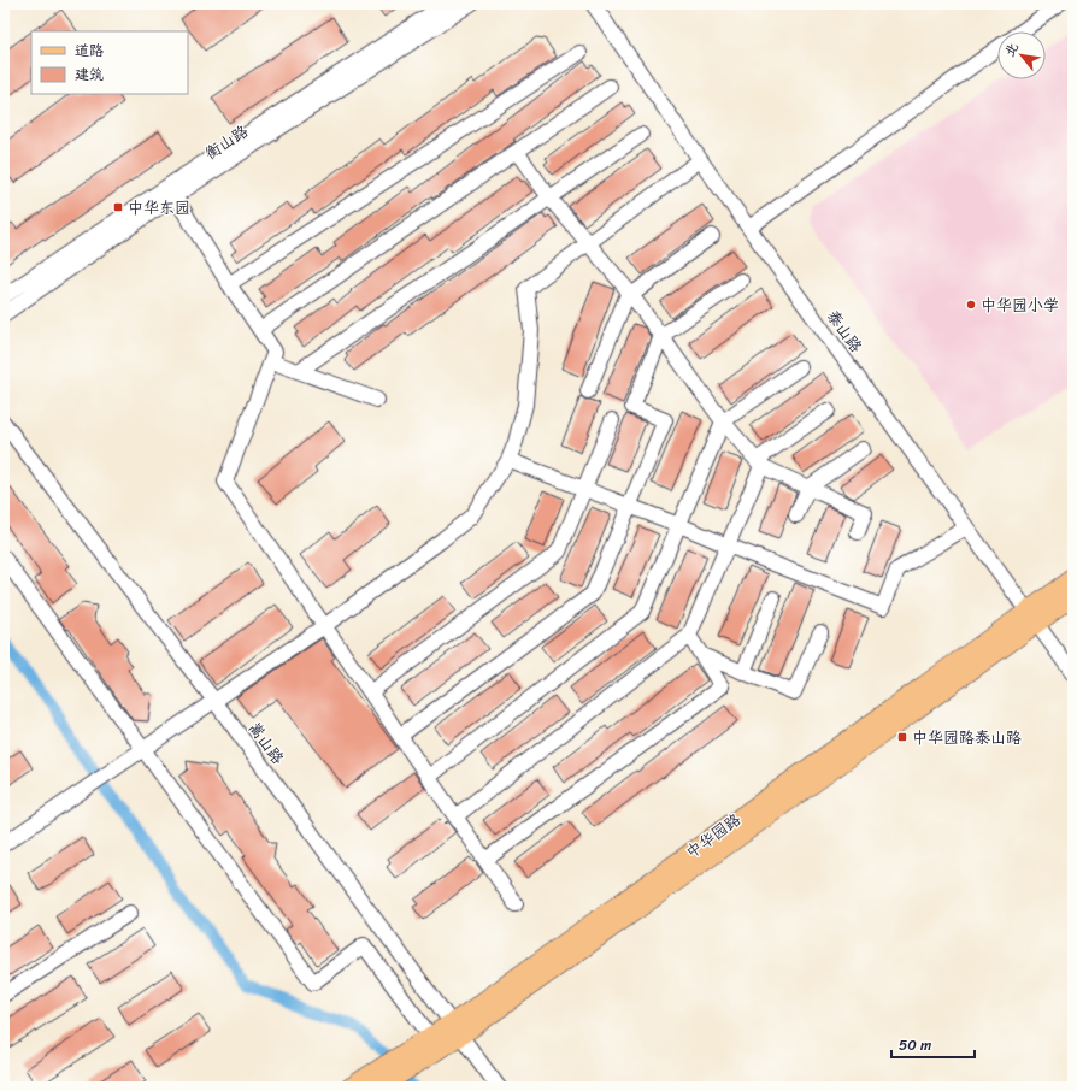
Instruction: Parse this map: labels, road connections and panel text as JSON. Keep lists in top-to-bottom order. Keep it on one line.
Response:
{"streets":{"main road":["中华园路"],"street":["衡山路","泰山路","嵩山路"]},"crossings":[["泰山路","中华园路"],["嵩山路","中华园路"]],"places":{"transit":["中华东园","中华园路泰山路"],"other":["中华园小学"]},"legend":["道路","建筑"],"scale_bar":"50 m","north":"top left"}
